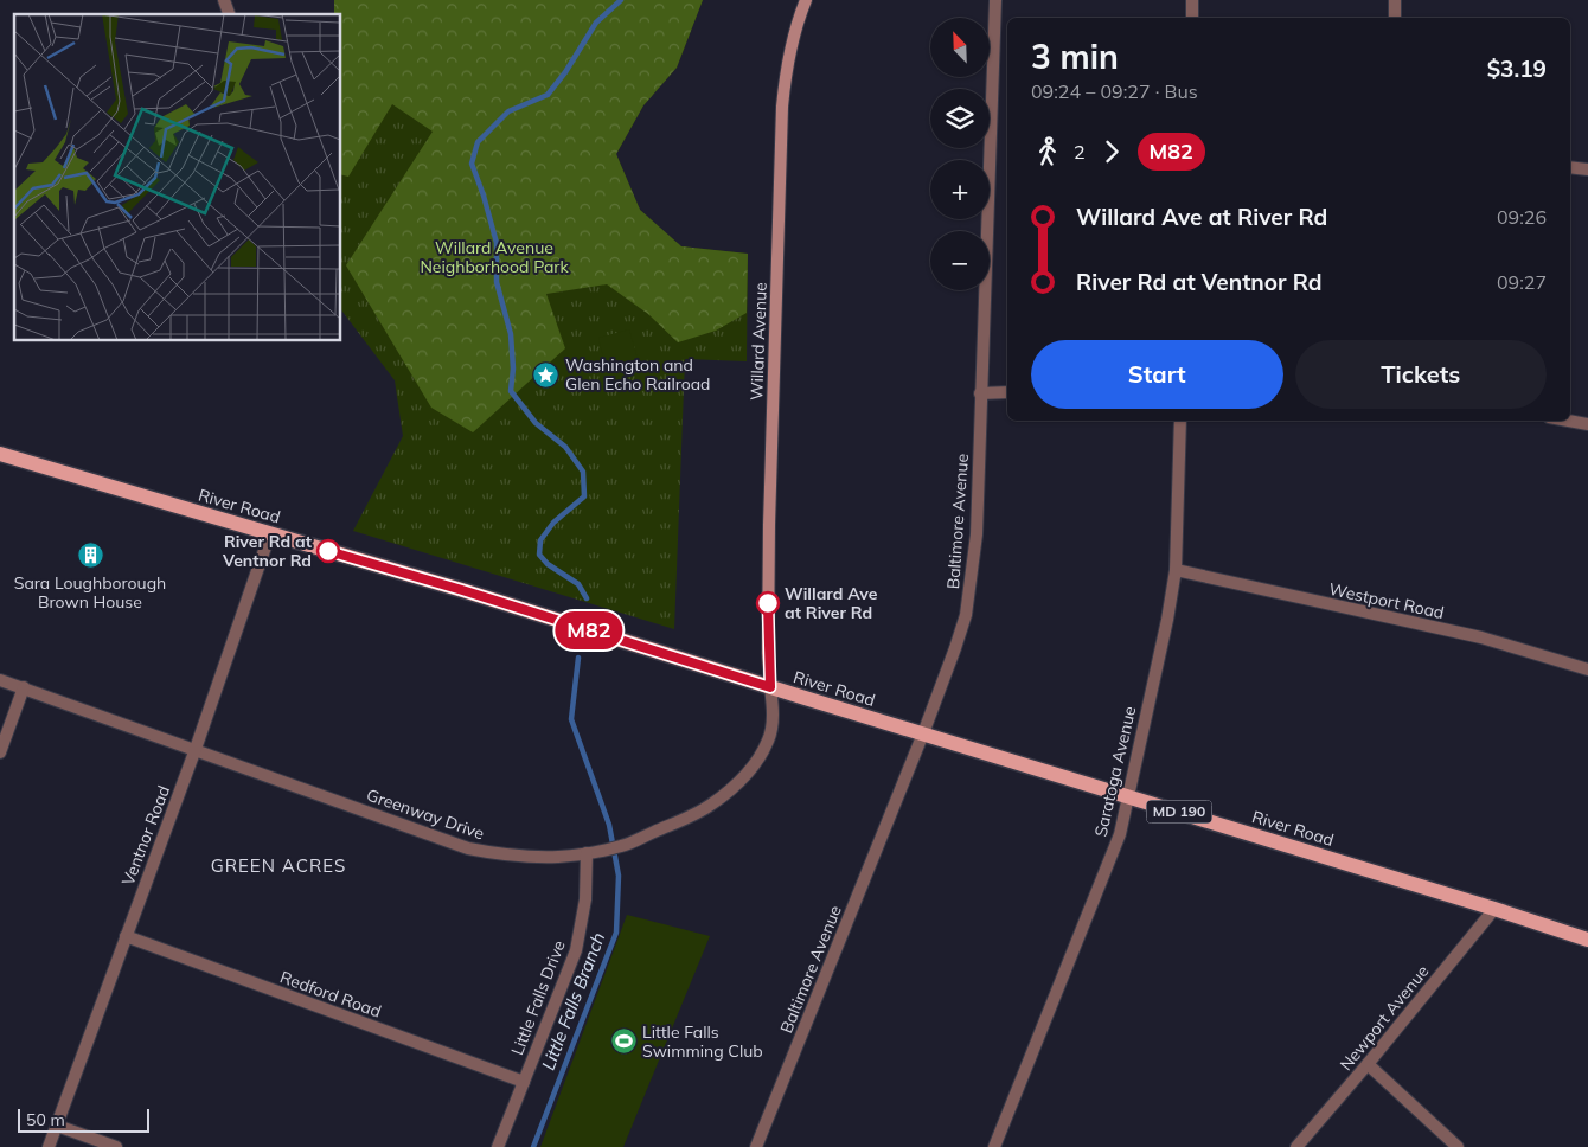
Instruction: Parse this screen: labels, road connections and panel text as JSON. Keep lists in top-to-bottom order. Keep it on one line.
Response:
{"streets":{"main road":["River Road","MD 190"],"street":["Willard Avenue","Baltimore Avenue","Westport Road","Saratoga Avenue","Greenway Drive","Ventnor Road","Redford Road","Little Falls Drive","Newport Avenue"]},"crossings":[["Willard Avenue","River Road"],["Willard Avenue","Greenway Drive"],["River Road","Baltimore Avenue"],["River Road","Saratoga Avenue"],["River Road","Greenway Drive"],["River Road","Ventnor Road"],["River Road","Newport Avenue"],["Westport Road","Saratoga Avenue"],["Greenway Drive","Ventnor Road"],["Greenway Drive","Little Falls Drive"],["Ventnor Road","Redford Road"],["Redford Road","Little Falls Drive"]],"districts":["GREEN ACRES"],"water":["Little Falls Branch"],"parks":["Willard Avenue Neighborhood Park"],"places":{"place":["Washington and Glen Echo Railroad"],"other":["River Rd at Ventnor Rd","Willard Ave at River Rd"],"building":["Sara Loughborough Brown House"],"sports":["Little Falls Swimming Club"]},"lines":["bus line M82"],"scale_bar":"50 m","north":"top left","page":{"on_map":"M82","map_buttons":["+","−"],"heading":["3 min","09:24 – 09:27 · Bus","$3.19"],"legs":["2","M82"],"list":[{"name":"Willard Ave at River Rd","value":"09:26"},{"name":"River Rd at Ventnor Rd","value":"09:27"}],"buttons":["Start","Tickets"],"scale":"50 m"}}
